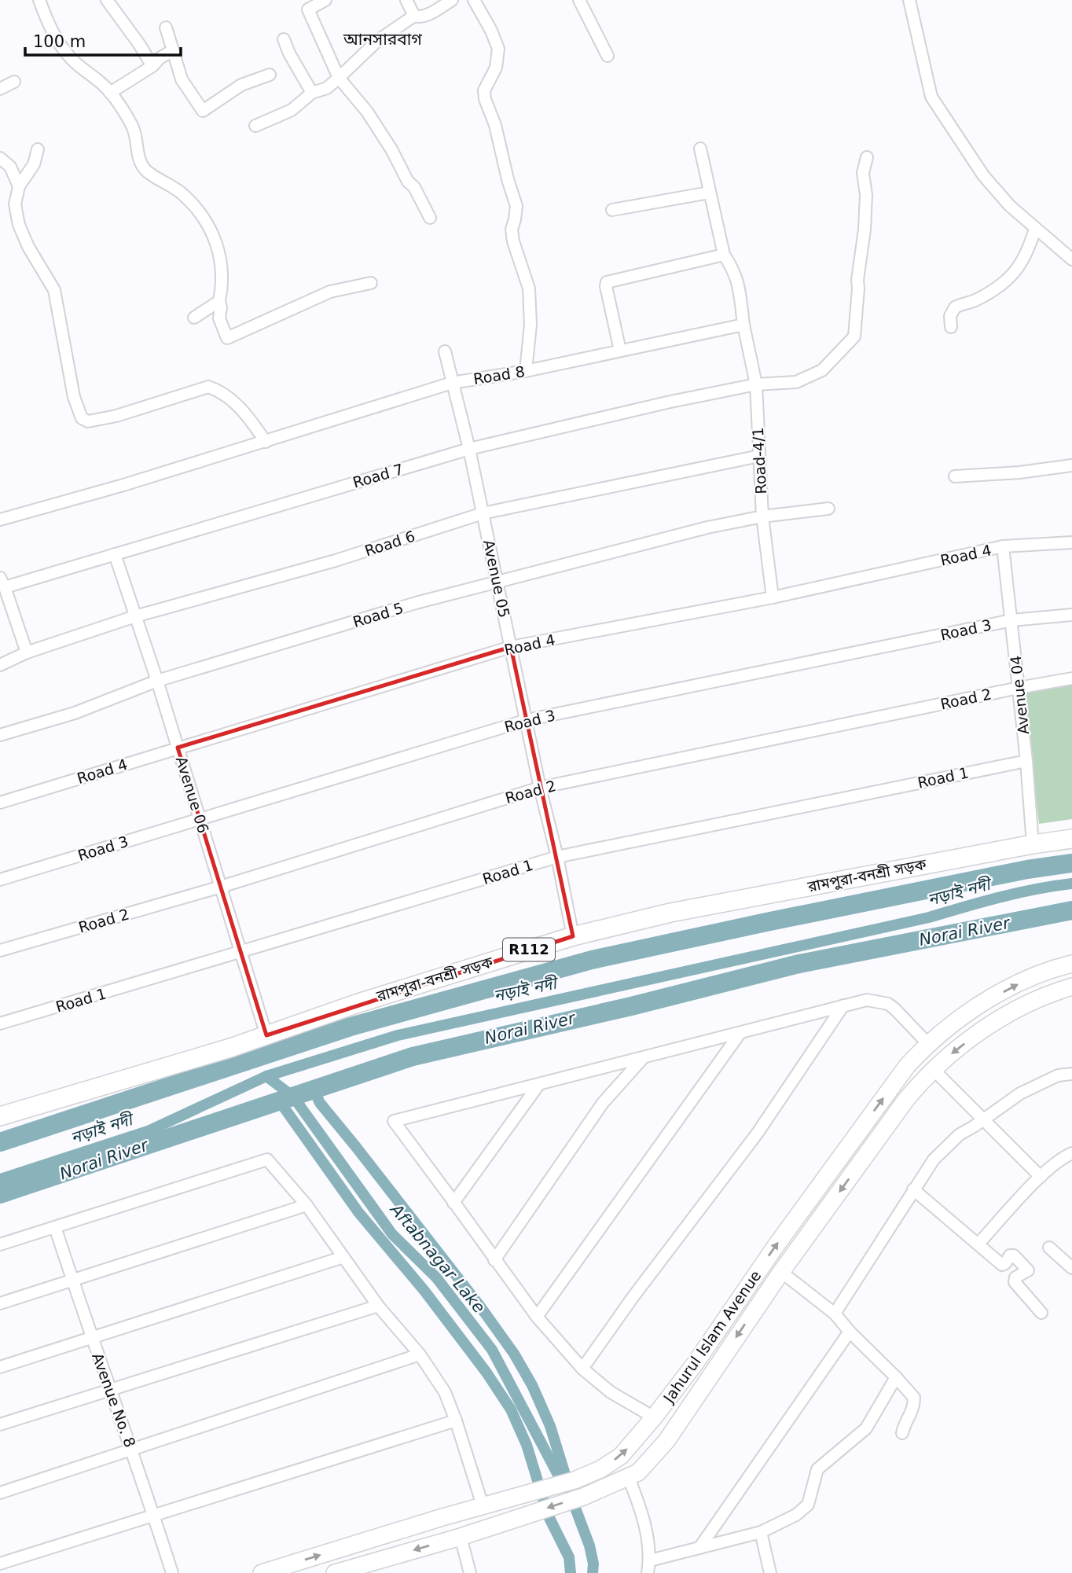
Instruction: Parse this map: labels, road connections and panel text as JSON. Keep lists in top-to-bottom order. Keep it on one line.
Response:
{"streets":{"main road":["রামপুরা-বনশ্রী সড়ক","R112"],"street":["Road 8","Road-4/1","Road 7","Road 6","Road 4","Avenue 05","Road 5","Road 3","Avenue 04","Road 2","Road 1","Avenue 06","Jahurul Islam Avenue","Avenue No. 8"]},"crossings":[["Road 8","Road-4/1"],["Road 8","Avenue 05"],["Road-4/1","Road 7"],["Road-4/1","Road 6"],["Road-4/1","Road 4"],["Road-4/1","Road 5"],["Road 7","Avenue 05"],["Road 7","Avenue 06"],["Road 6","Avenue 05"],["Road 6","Avenue 06"],["Road 4","Avenue 05"],["Road 4","Avenue 04"],["Road 4","Avenue 06"],["Avenue 05","Road 5"],["Avenue 05","Road 3"],["Avenue 05","Road 2"],["Avenue 05","Road 1"],["Avenue 05","রামপুরা-বনশ্রী সড়ক"],["Road 5","Avenue 06"],["Road 3","Avenue 04"],["Road 3","Avenue 06"],["Avenue 04","Road 2"],["Avenue 04","Road 1"],["Avenue 04","রামপুরা-বনশ্রী সড়ক"],["Road 2","Avenue 06"],["Road 1","Avenue 06"],["Avenue 06","রামপুরা-বনশ্রী সড়ক"]],"districts":["আনসারবাগ"],"water":["নড়াই নদী","Norai River","Aftabnagar Lake"],"scale_bar":"100 m"}
